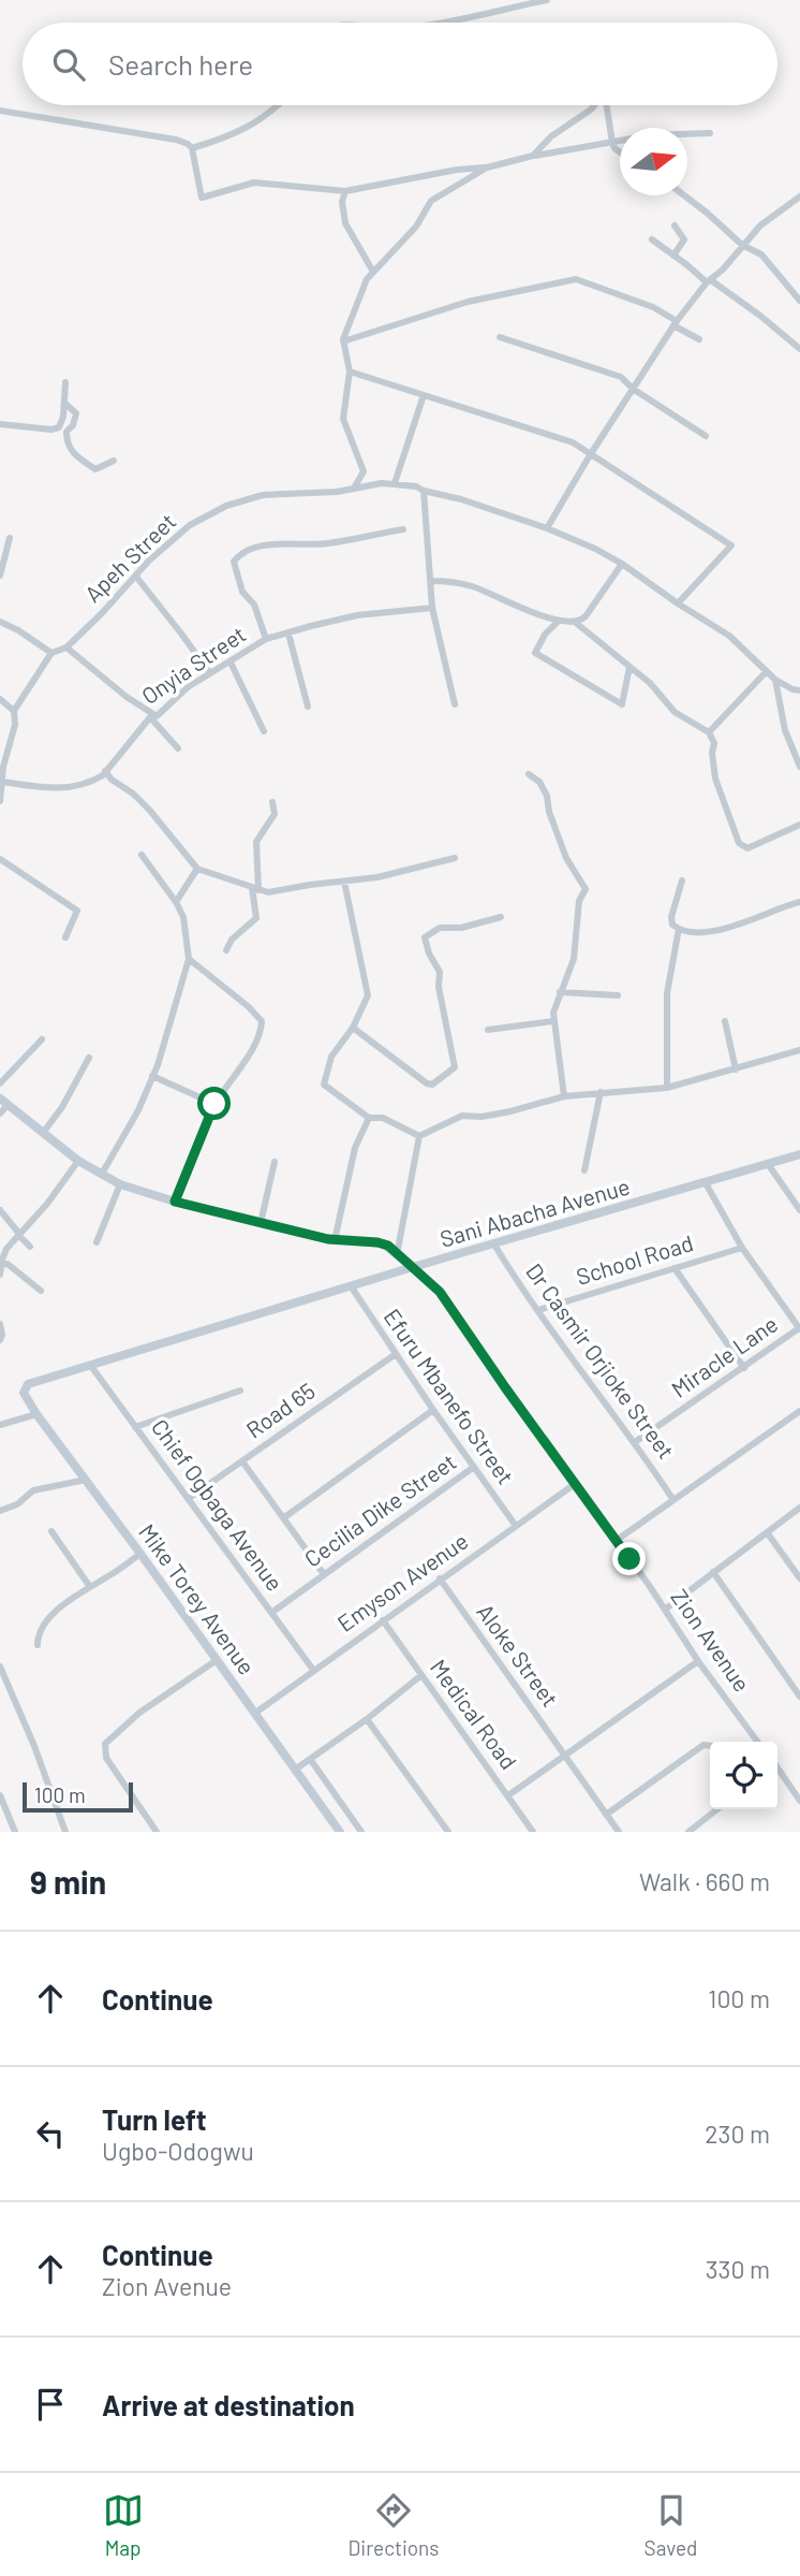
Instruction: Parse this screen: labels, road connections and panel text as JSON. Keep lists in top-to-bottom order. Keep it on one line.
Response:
{"streets":{"street":["Apeh Street","Onyia Street","Sani Abacha Avenue","School Road","Miracle Lane","Dr Casmir Orjioke Street","Efuru Mbanefo Street","Road 65","Chief Ogbaga Avenue","Cecilia Dike Street","Emyson Avenue","Mike Torey Avenue","Zion Avenue","Aloke Street","Medical Road"]},"crossings":[["Sani Abacha Avenue","Dr Casmir Orjioke Street"],["Sani Abacha Avenue","Efuru Mbanefo Street"],["Sani Abacha Avenue","Chief Ogbaga Avenue"],["Sani Abacha Avenue","Mike Torey Avenue"],["Sani Abacha Avenue","Zion Avenue"],["School Road","Dr Casmir Orjioke Street"],["Miracle Lane","Dr Casmir Orjioke Street"],["Efuru Mbanefo Street","Road 65"],["Efuru Mbanefo Street","Cecilia Dike Street"],["Efuru Mbanefo Street","Emyson Avenue"],["Road 65","Chief Ogbaga Avenue"],["Chief Ogbaga Avenue","Cecilia Dike Street"],["Chief Ogbaga Avenue","Emyson Avenue"],["Emyson Avenue","Mike Torey Avenue"],["Emyson Avenue","Zion Avenue"],["Emyson Avenue","Aloke Street"],["Emyson Avenue","Medical Road"]],"scale_bar":"100 m","north":"right","page":{"search":"Search here","scale":"100 m","heading":["9 min","Walk · 660 m"],"list":[["Continue","100 m"],["Turn left","Ugbo-Odogwu","230 m"],["Continue","Zion Avenue","330 m"],"Arrive at destination"],"nav":["Map","Directions","Saved"]}}
